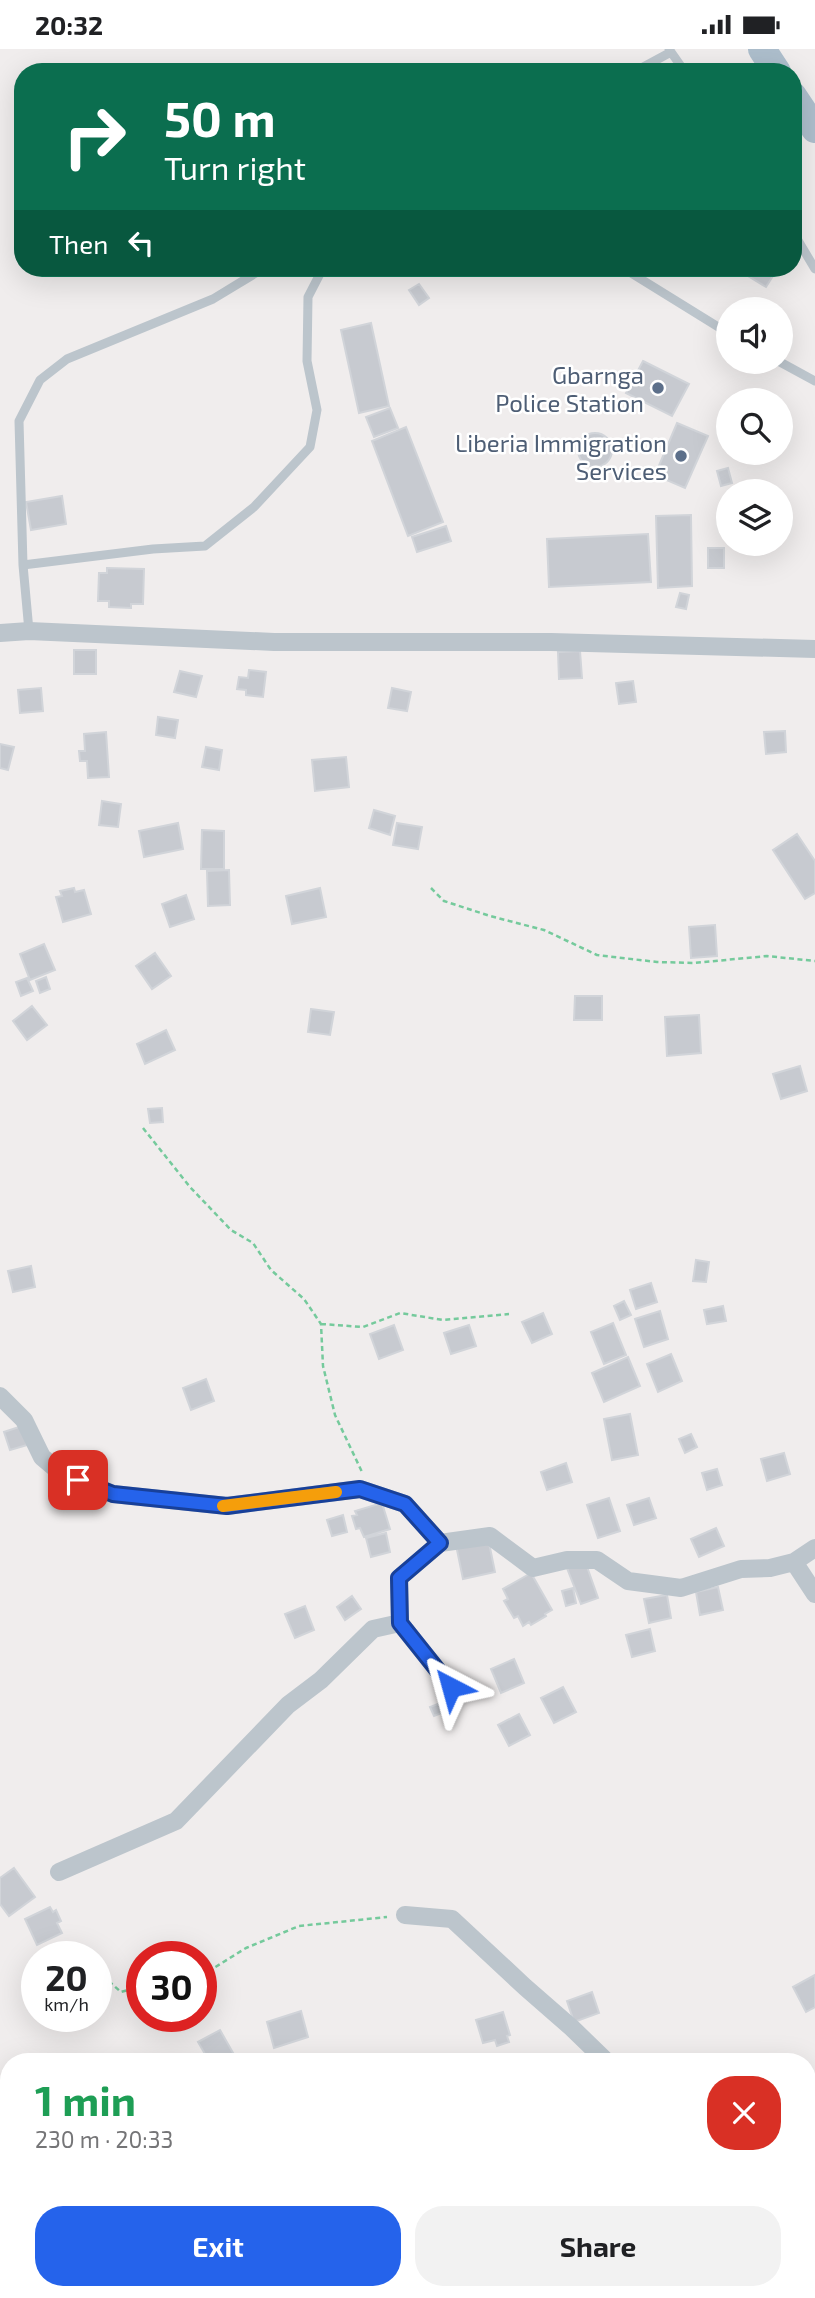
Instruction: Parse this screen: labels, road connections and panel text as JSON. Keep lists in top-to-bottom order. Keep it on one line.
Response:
{"places":["Gbarnga Police Station","Liberia Immigration Services"],"page":{"status":"20:32","turn":["50 m","Turn right"],"then":"Then","speed":"20 km/h","limit":"30","heading":["1 min","230 m · 20:33"],"buttons":["Exit","Share"]}}
